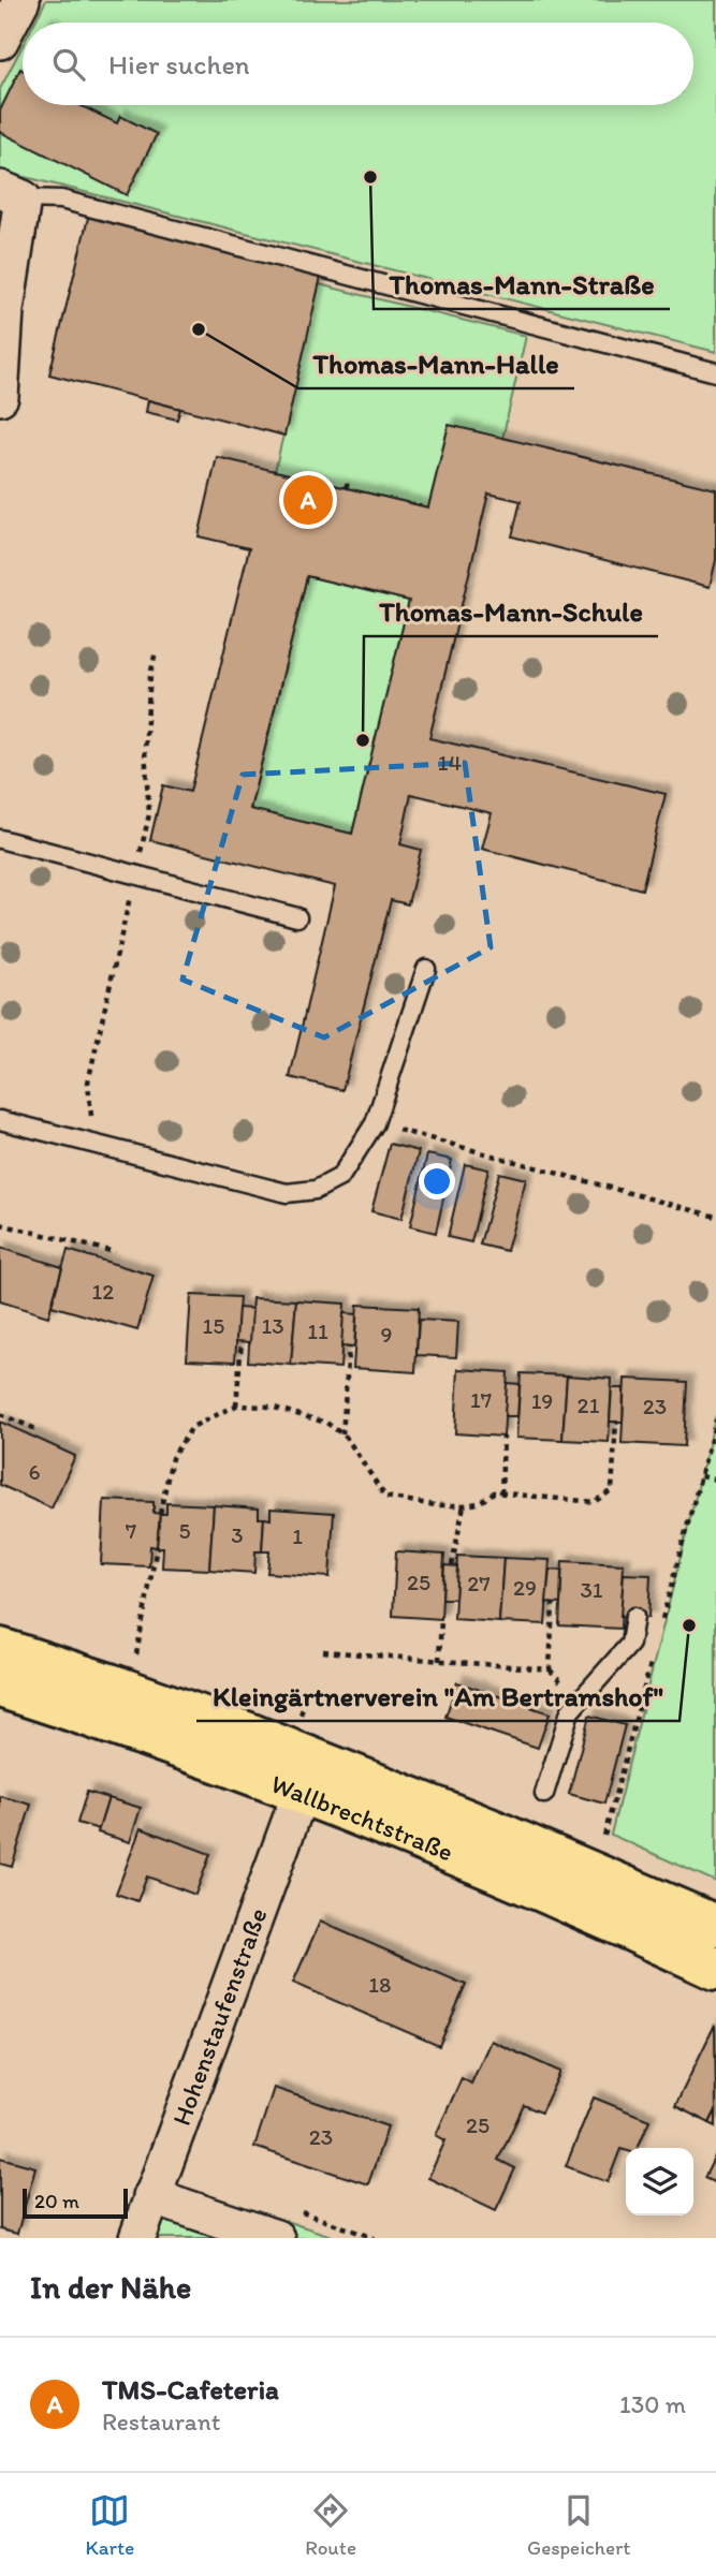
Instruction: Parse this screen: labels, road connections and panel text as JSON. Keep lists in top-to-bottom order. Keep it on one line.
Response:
{"streets":{"main road":["Wallbrechtstraße"],"street":["Hohenstaufenstraße"]},"crossings":[["Wallbrechtstraße","Hohenstaufenstraße"]],"places":["Thomas-Mann-Straße","Thomas-Mann-Halle","Thomas-Mann-Schule","Kleingärtnerverein \"Am Bertramshof\""],"house_numbers":["14","12","15","13","11","9","17","19","21","23","6","7","5","3","1","25","27","29","31","18","25","23"],"scale_bar":"20 m","page":{"search":"Hier suchen","pins":"A","scale":"20 m","heading":"In der Nähe","list":[{"mark":"A","name":"TMS-Cafeteria","note":"Restaurant","value":"130 m"}],"nav":["Karte","Route","Gespeichert"]}}
